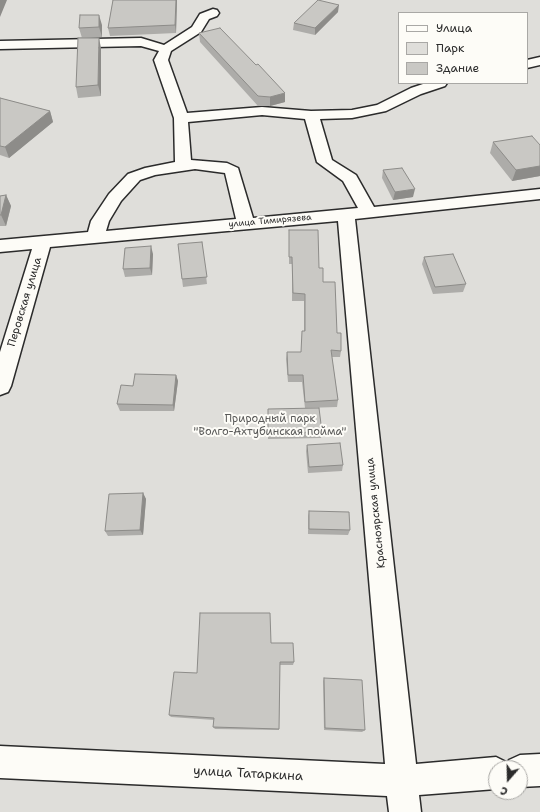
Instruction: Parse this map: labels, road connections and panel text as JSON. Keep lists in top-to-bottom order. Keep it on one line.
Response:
{"streets":{"street":["улица Тимирязева","Перовская улица","Красноярская улица","улица Татаркина"]},"crossings":[["улица Тимирязева","Перовская улица"],["улица Тимирязева","Красноярская улица"],["Красноярская улица","улица Татаркина"]],"parks":["Природный парк \"Волго-Ахтубинская пойма\""],"legend":["Улица","Парк","Здание"],"north":"bottom"}
